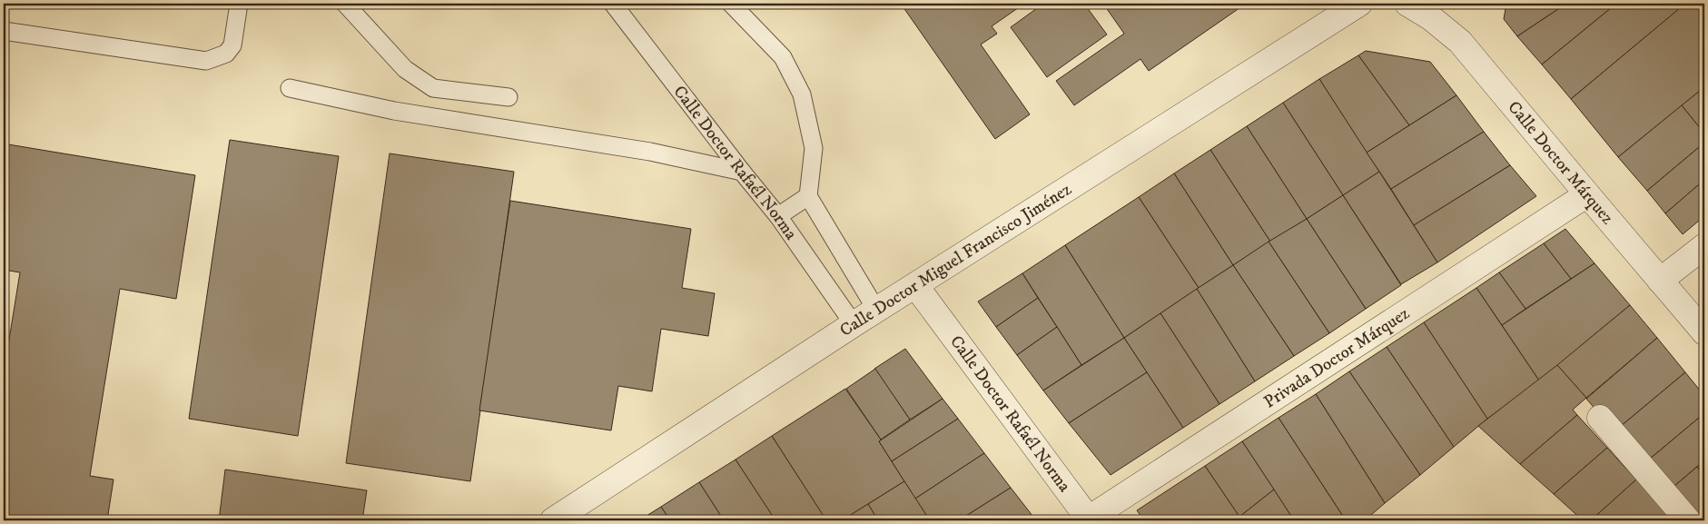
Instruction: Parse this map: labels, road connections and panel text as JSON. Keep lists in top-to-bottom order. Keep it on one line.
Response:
{"streets":{"street":["Calle Doctor Rafaél Norma","Calle Doctor Márquez","Calle Doctor Miguel Francisco Jiménez","Privada Doctor Márquez"]},"crossings":[["Calle Doctor Rafaél Norma","Calle Doctor Miguel Francisco Jiménez"],["Calle Doctor Rafaél Norma","Privada Doctor Márquez"],["Calle Doctor Márquez","Privada Doctor Márquez"]]}
